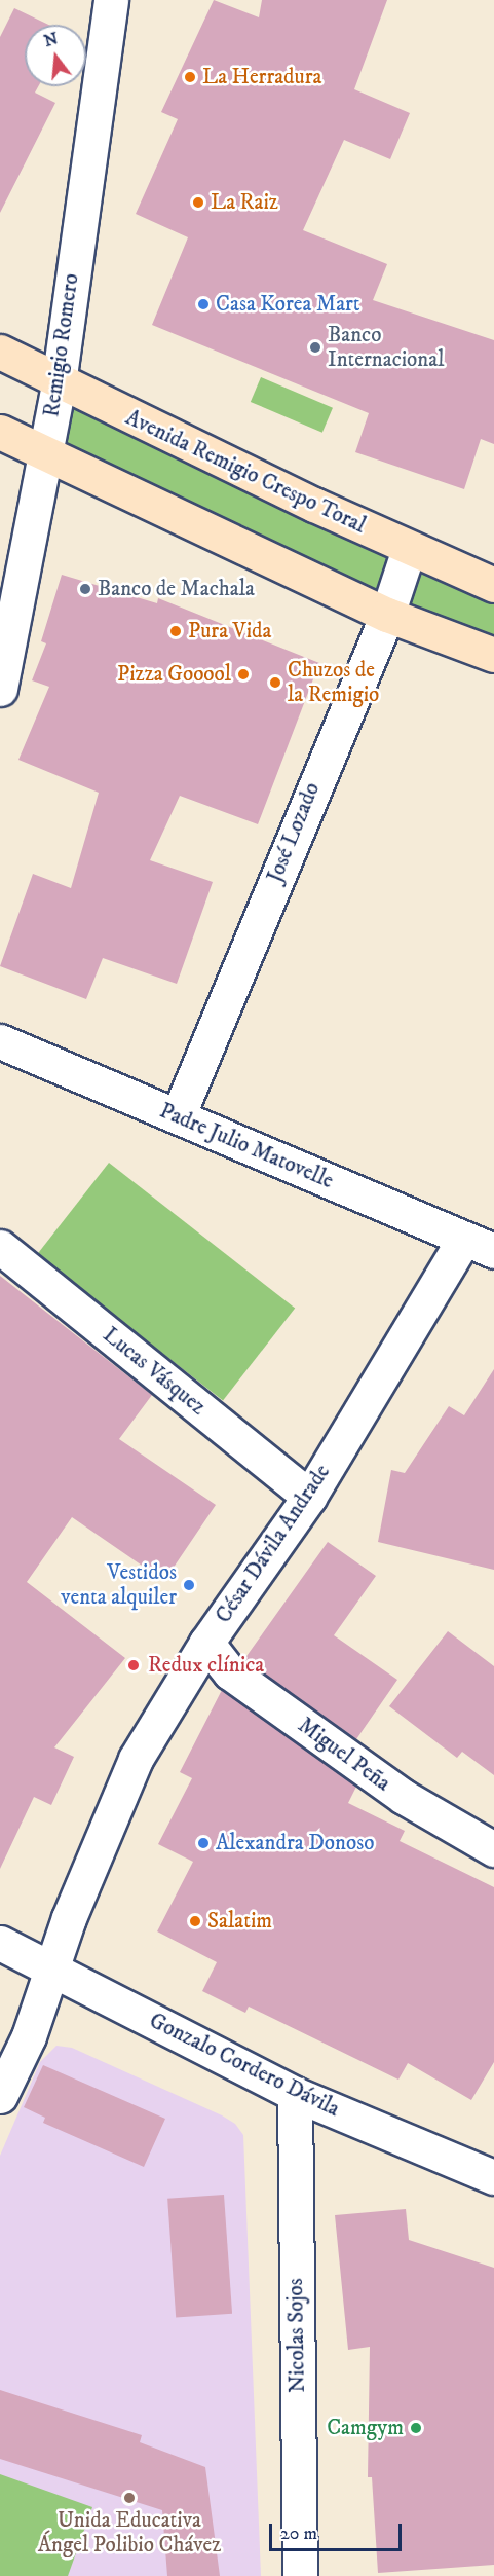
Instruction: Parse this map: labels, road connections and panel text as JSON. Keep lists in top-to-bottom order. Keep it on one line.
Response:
{"streets":{"main road":["Avenida Remigio Crespo Toral"],"street":["Remigio Romero","José Lozado","Padre Julio Matovelle","Lucas Vásquez","César Dávila Andrade","Miguel Peña","Gonzalo Cordero Dávila","Nicolas Sojos"]},"crossings":[["Remigio Romero","Avenida Remigio Crespo Toral"],["Avenida Remigio Crespo Toral","José Lozado"],["José Lozado","Padre Julio Matovelle"],["Padre Julio Matovelle","César Dávila Andrade"],["Lucas Vásquez","César Dávila Andrade"],["César Dávila Andrade","Miguel Peña"],["César Dávila Andrade","Gonzalo Cordero Dávila"],["Gonzalo Cordero Dávila","Nicolas Sojos"]],"places":["La Herradura","La Raiz","Casa Korea Mart","Banco Internacional","Banco de Machala","Pura Vida","Pizza Gooool","Chuzos de la Remigio","Vestidos venta alquiler","Redux clínica","Alexandra Donoso","Salatim","Camgym","Unida Educativa Ángel Polibio Chávez"],"scale_bar":"20 m","north":"top"}
